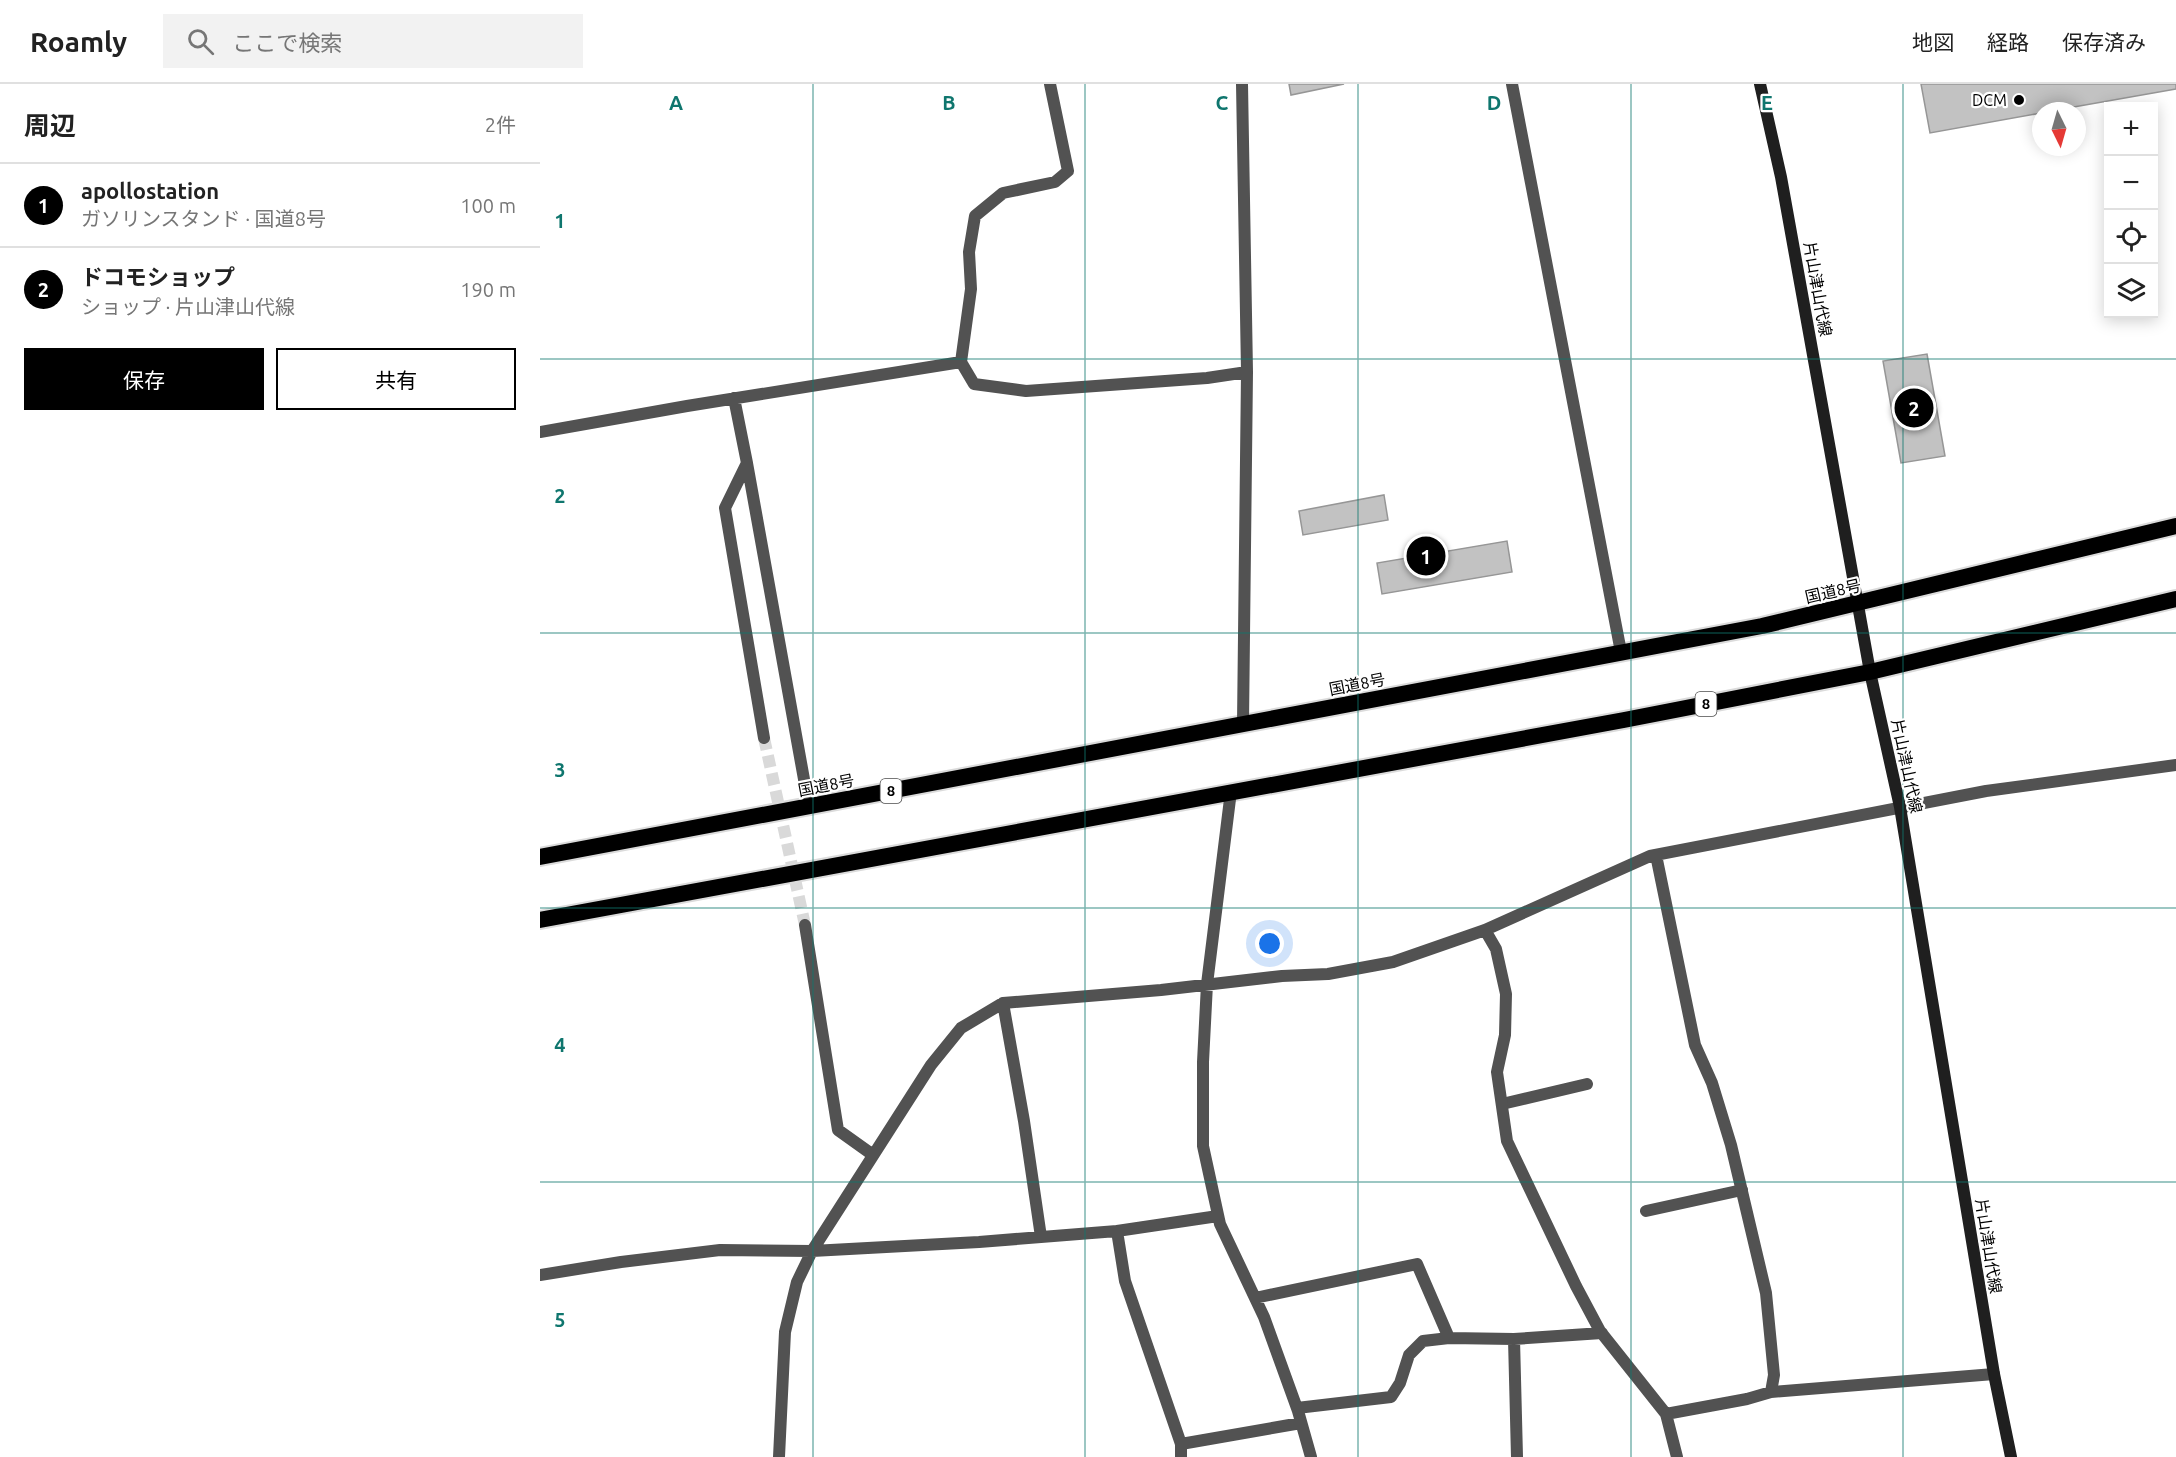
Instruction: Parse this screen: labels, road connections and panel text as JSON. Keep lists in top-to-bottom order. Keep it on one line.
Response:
{"streets":{"highway":["国道8号","8"],"main road":["片山津山代線"]},"crossings":[["片山津山代線","国道8号"],["片山津山代線","8"]],"places":["DCM"],"north":"bottom","page":{"header":"Roamly","search":"ここで検索","nav":["地図","経路","保存済み"],"heading":["周辺","2件"],"map_buttons":["+","−"],"list":[{"mark":"1","name":"apollostation","note":"ガソリンスタンド · 国道8号","value":"100 m"},{"mark":"2","name":"ドコモショップ","note":"ショップ · 片山津山代線","value":"190 m"}],"buttons":["保存","共有"],"pins":["2","1"]},"grid":{"columns":["A","B","C","D","E"],"rows":["1","2","3","4","5"]}}
